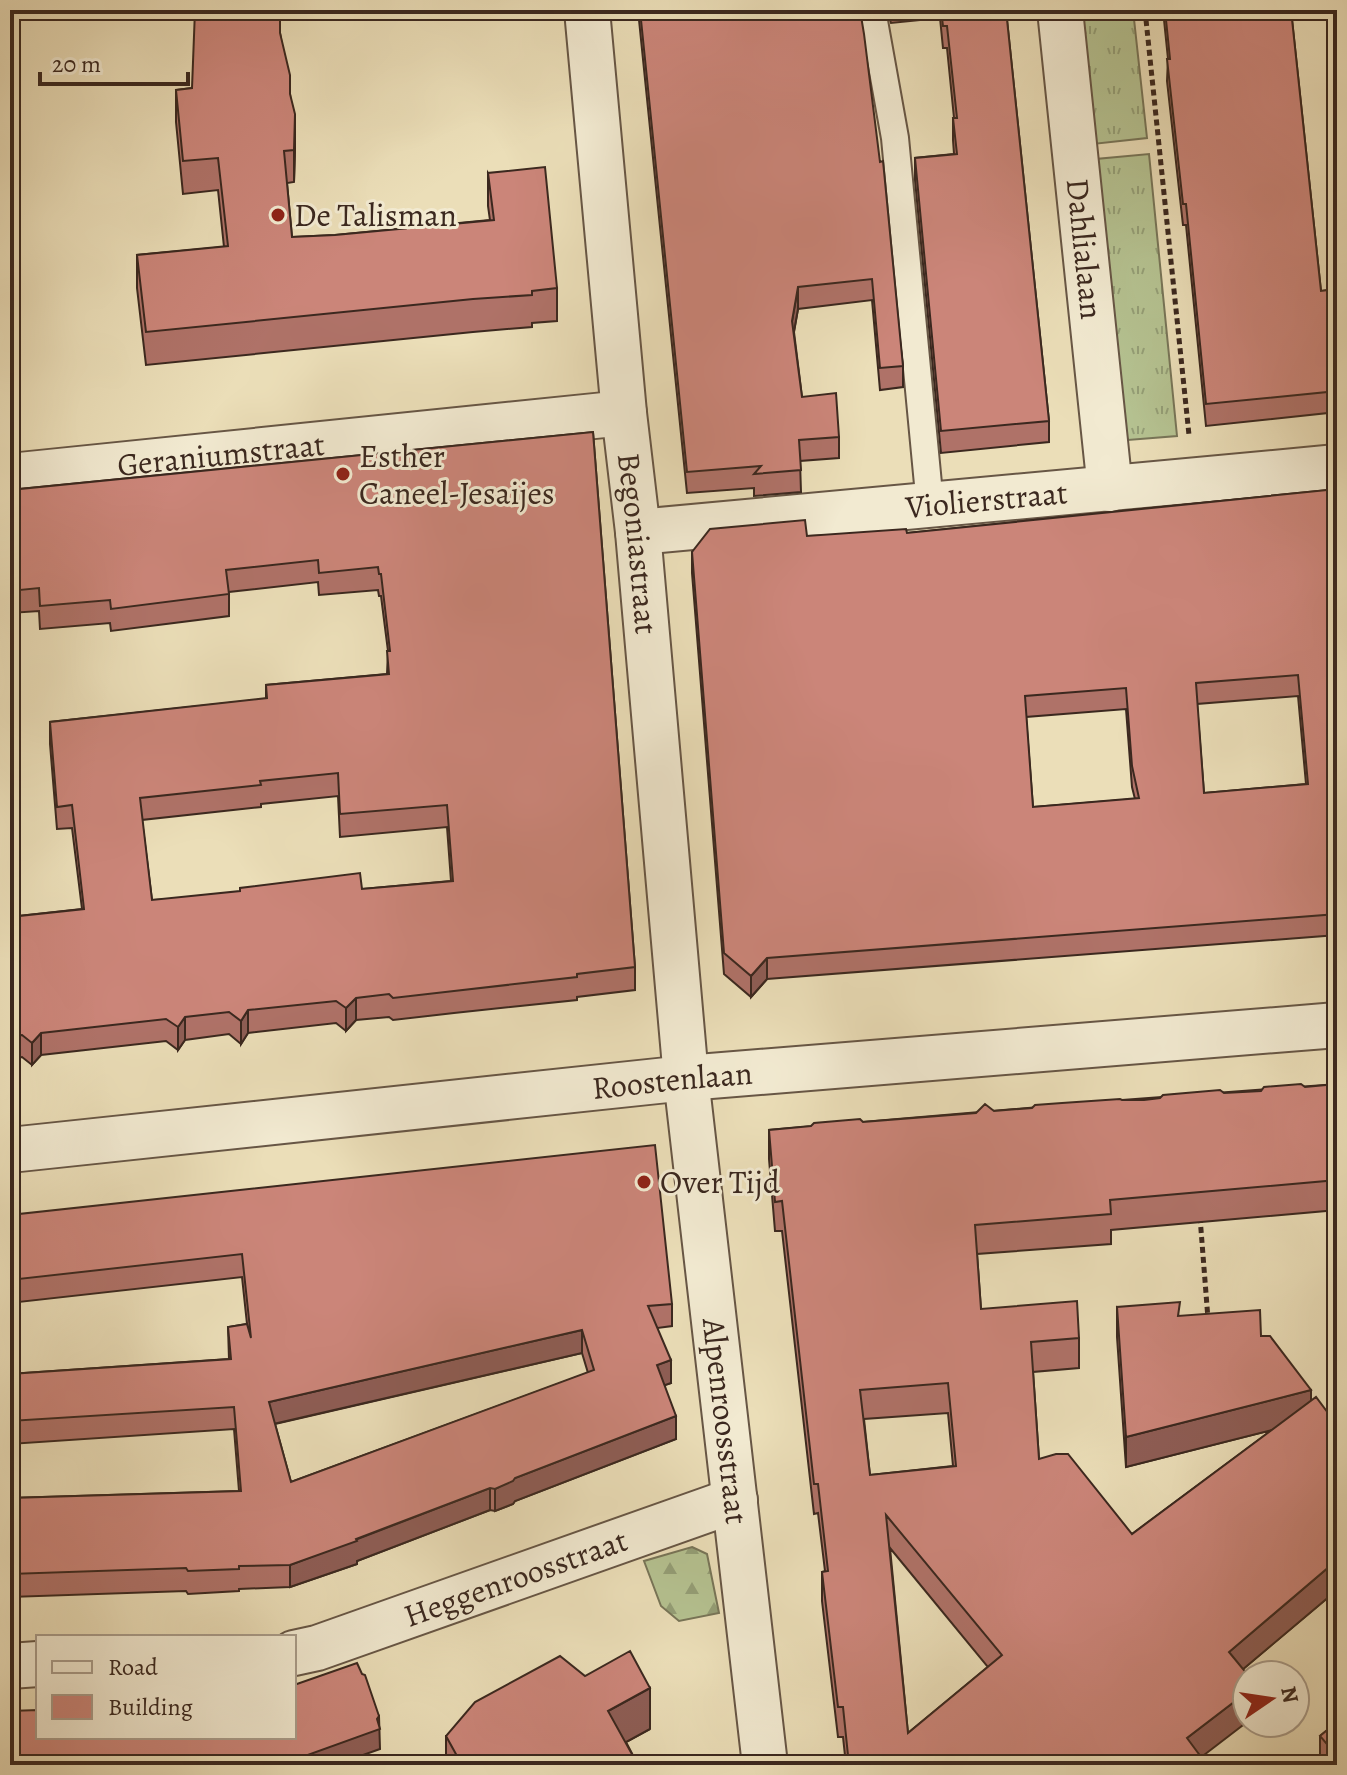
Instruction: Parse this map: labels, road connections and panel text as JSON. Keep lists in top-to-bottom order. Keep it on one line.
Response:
{"streets":{"street":["Dahlialaan","Geraniumstraat","Violierstraat","Begoniastraat","Roostenlaan","Alpenroosstraat","Heggenroosstraat"]},"crossings":[["Dahlialaan","Violierstraat"],["Geraniumstraat","Begoniastraat"],["Violierstraat","Begoniastraat"],["Begoniastraat","Roostenlaan"],["Begoniastraat","Alpenroosstraat"],["Roostenlaan","Alpenroosstraat"],["Alpenroosstraat","Heggenroosstraat"]],"places":["De Talisman","Esther Caneel-Jesaijes","Over Tijd"],"legend":["Road","Building"],"scale_bar":"20 m","north":"right"}
